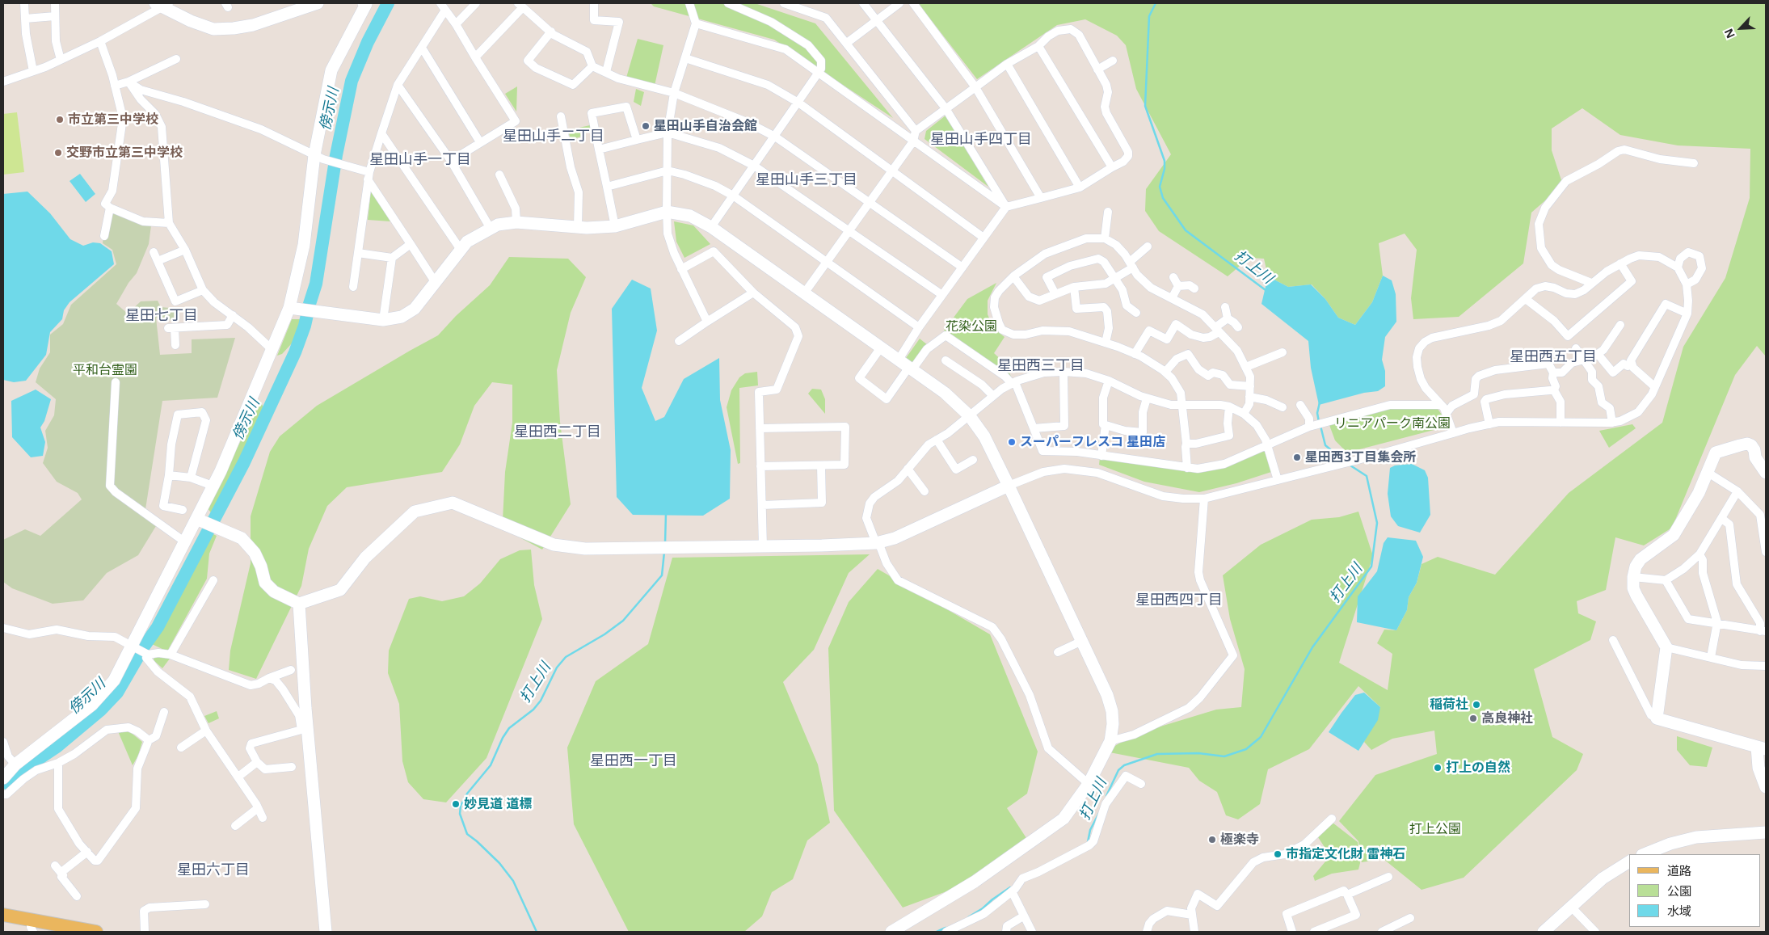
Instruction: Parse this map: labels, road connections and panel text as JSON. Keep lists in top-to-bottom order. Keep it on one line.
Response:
{"districts":["星田山手二丁目","星田山手四丁目","星田山手一丁目","星田山手三丁目","星田七丁目","星田西五丁目","星田西三丁目","星田西二丁目","星田西四丁目","星田西一丁目","星田六丁目"],"water":["傍示川","打上川"],"parks":["花染公園","平和台霊園","リニアパーク南公園","打上公園"],"places":["市立第三中学校","星田山手自治会館","交野市立第三中学校","スーパーフレスコ 星田店","星田西3丁目集会所","稲荷社","高良神社","打上の自然","妙見道 道標","極楽寺","市指定文化財 雷神石"],"legend":["道路","公園","水域"],"north":"bottom left"}
